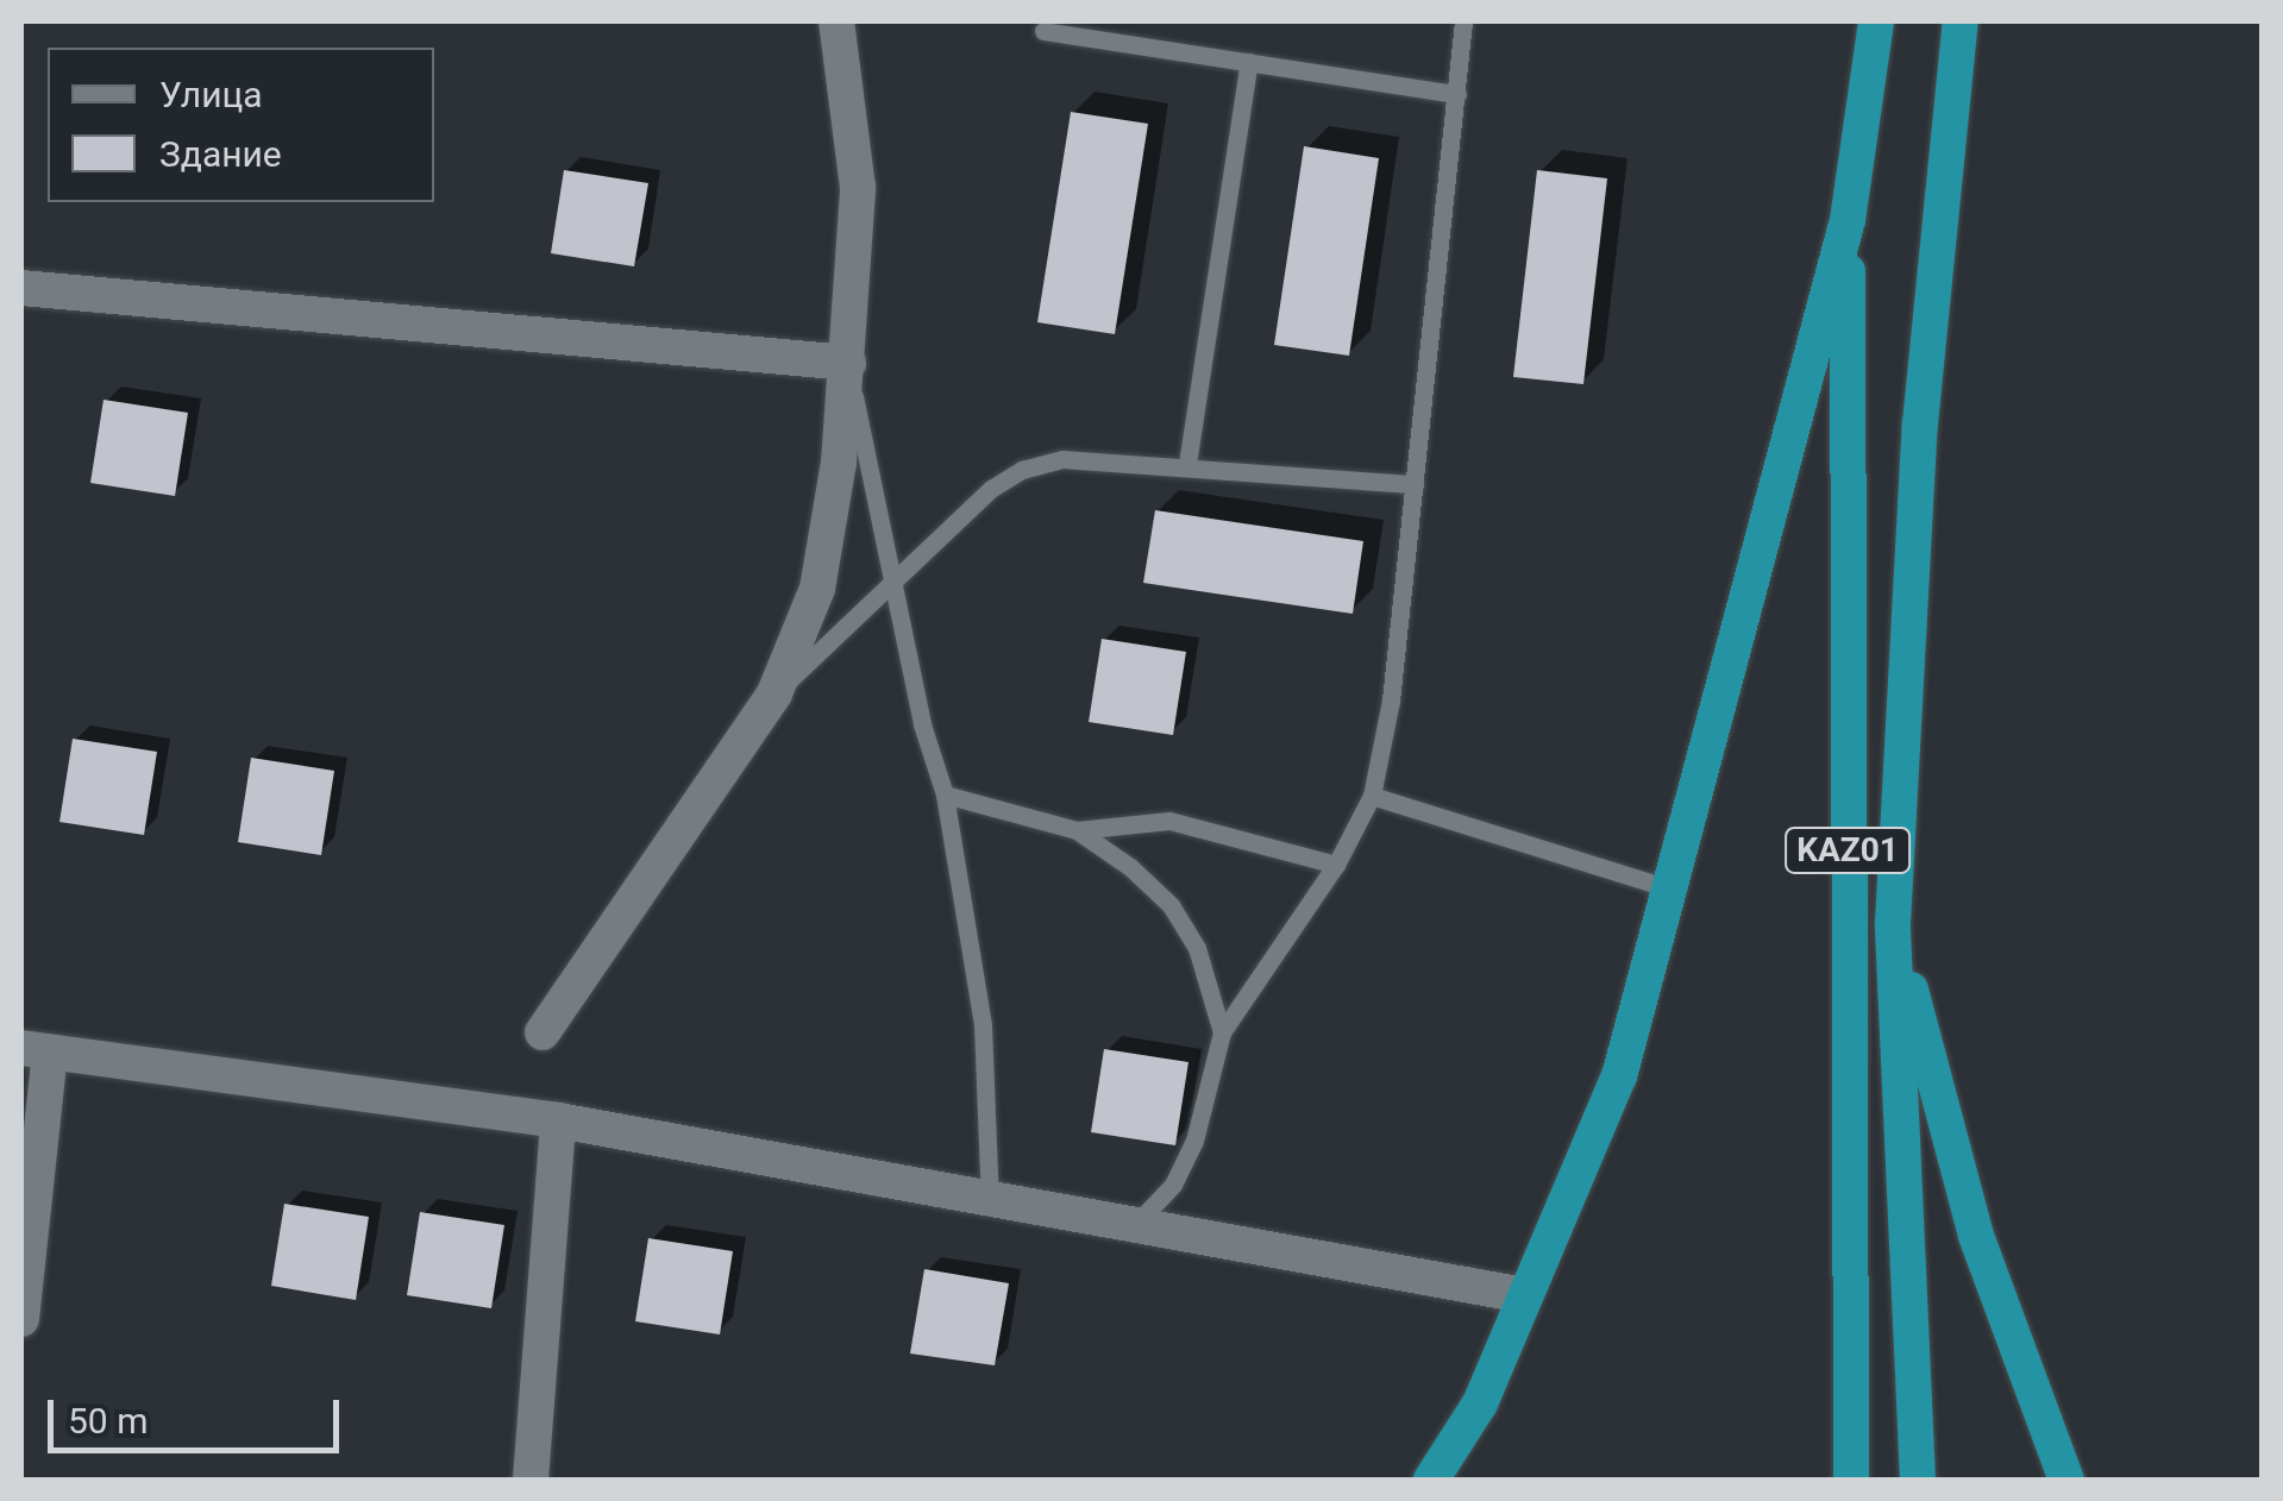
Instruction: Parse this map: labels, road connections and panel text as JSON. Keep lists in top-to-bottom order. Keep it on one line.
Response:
{"streets":{"highway":["KАZ01"]},"legend":["Улица","Здание"],"scale_bar":"50 m"}
